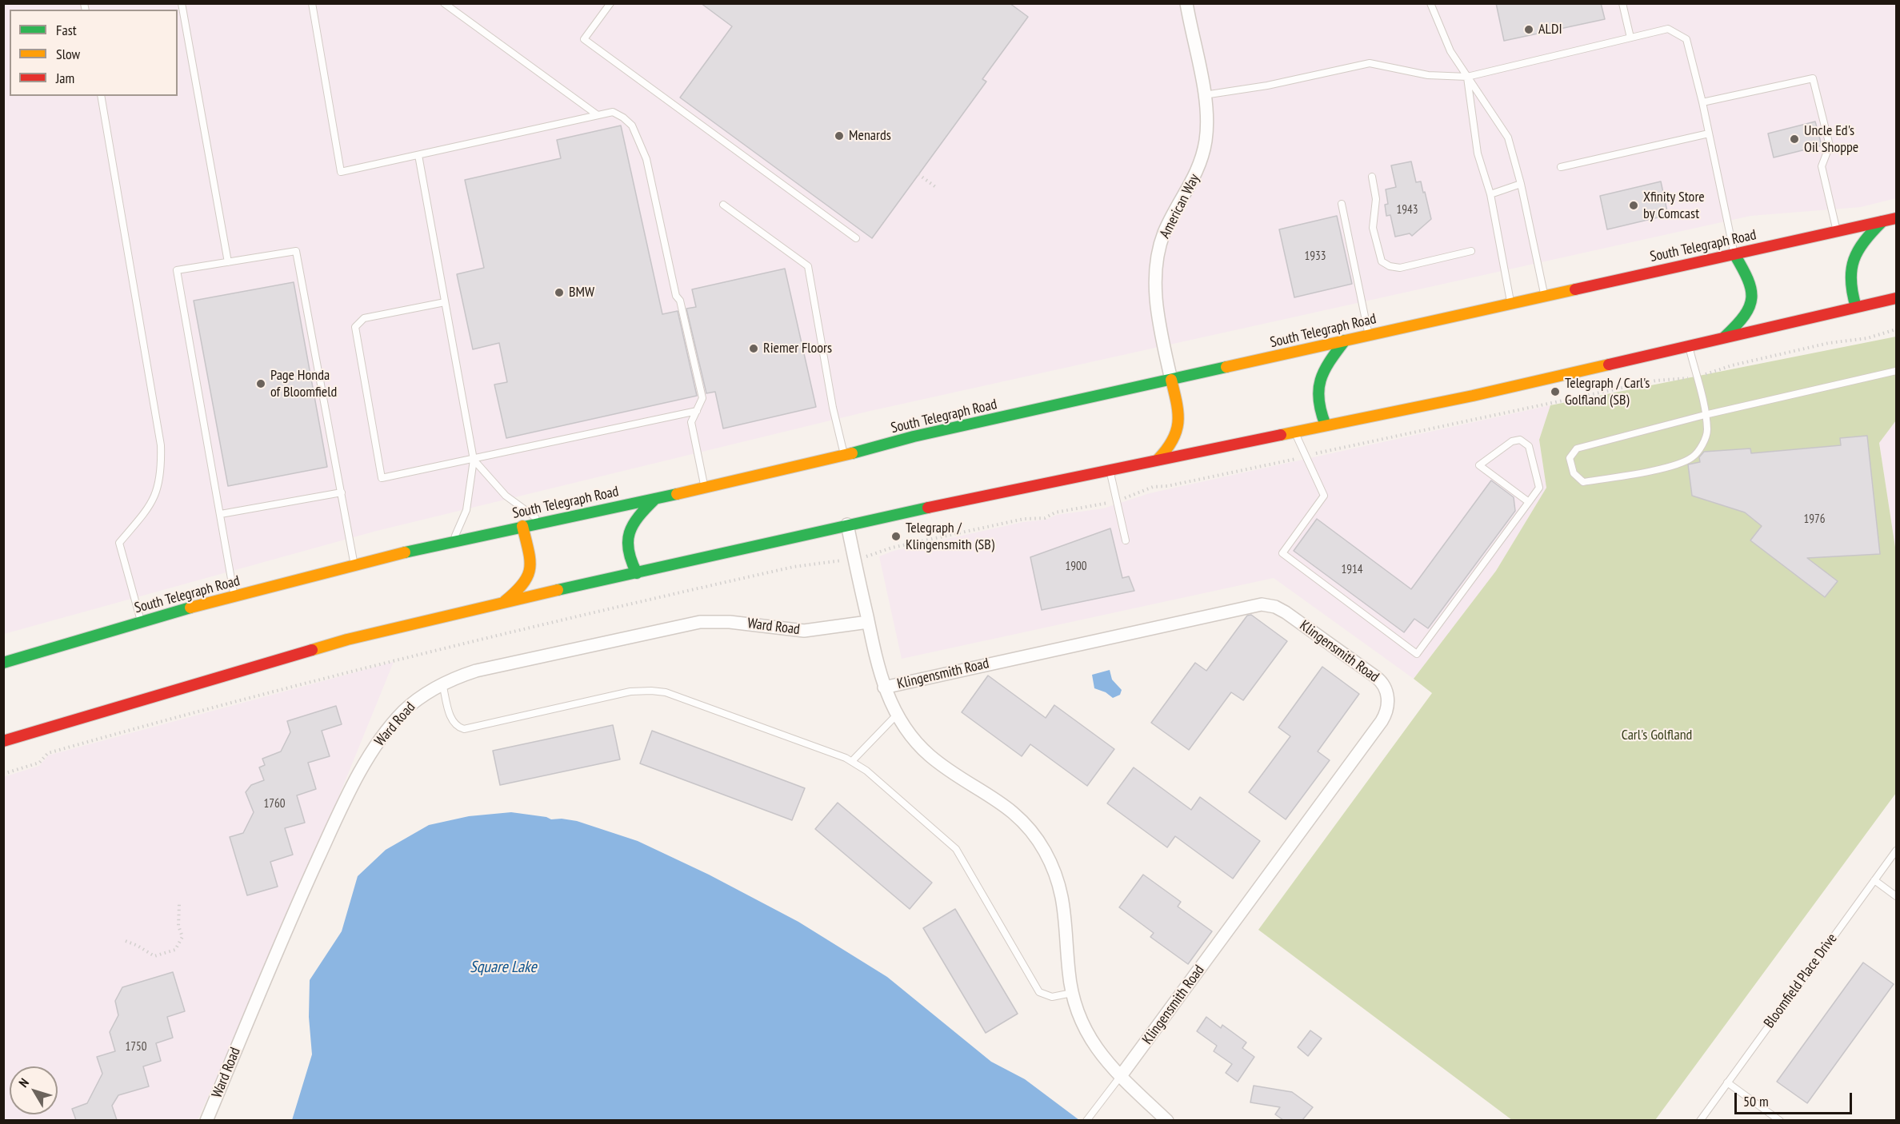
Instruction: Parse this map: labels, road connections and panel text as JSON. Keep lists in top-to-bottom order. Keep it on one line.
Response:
{"streets":{"highway":["South Telegraph Road"],"street":["American Way","Ward Road","Klingensmith Road"],"lane":["Bloomfield Place Drive"]},"crossings":[["American Way","South Telegraph Road"],["Ward Road","Klingensmith Road"]],"water":["Square Lake"],"parks":["Carl's Golfland"],"places":["ALDI","Menards","Uncle Ed's Oil Shoppe","Xfinity Store by Comcast","BMW","Riemer Floors","Page Honda of Bloomfield","Telegraph / Carl's Golfland (SB)","Telegraph / Klingensmith (SB)"],"house_numbers":["1943","1933","1976","1900","1914","1760","1750"],"legend":["Fast","Slow","Jam"],"scale_bar":"50 m","north":"top left"}
